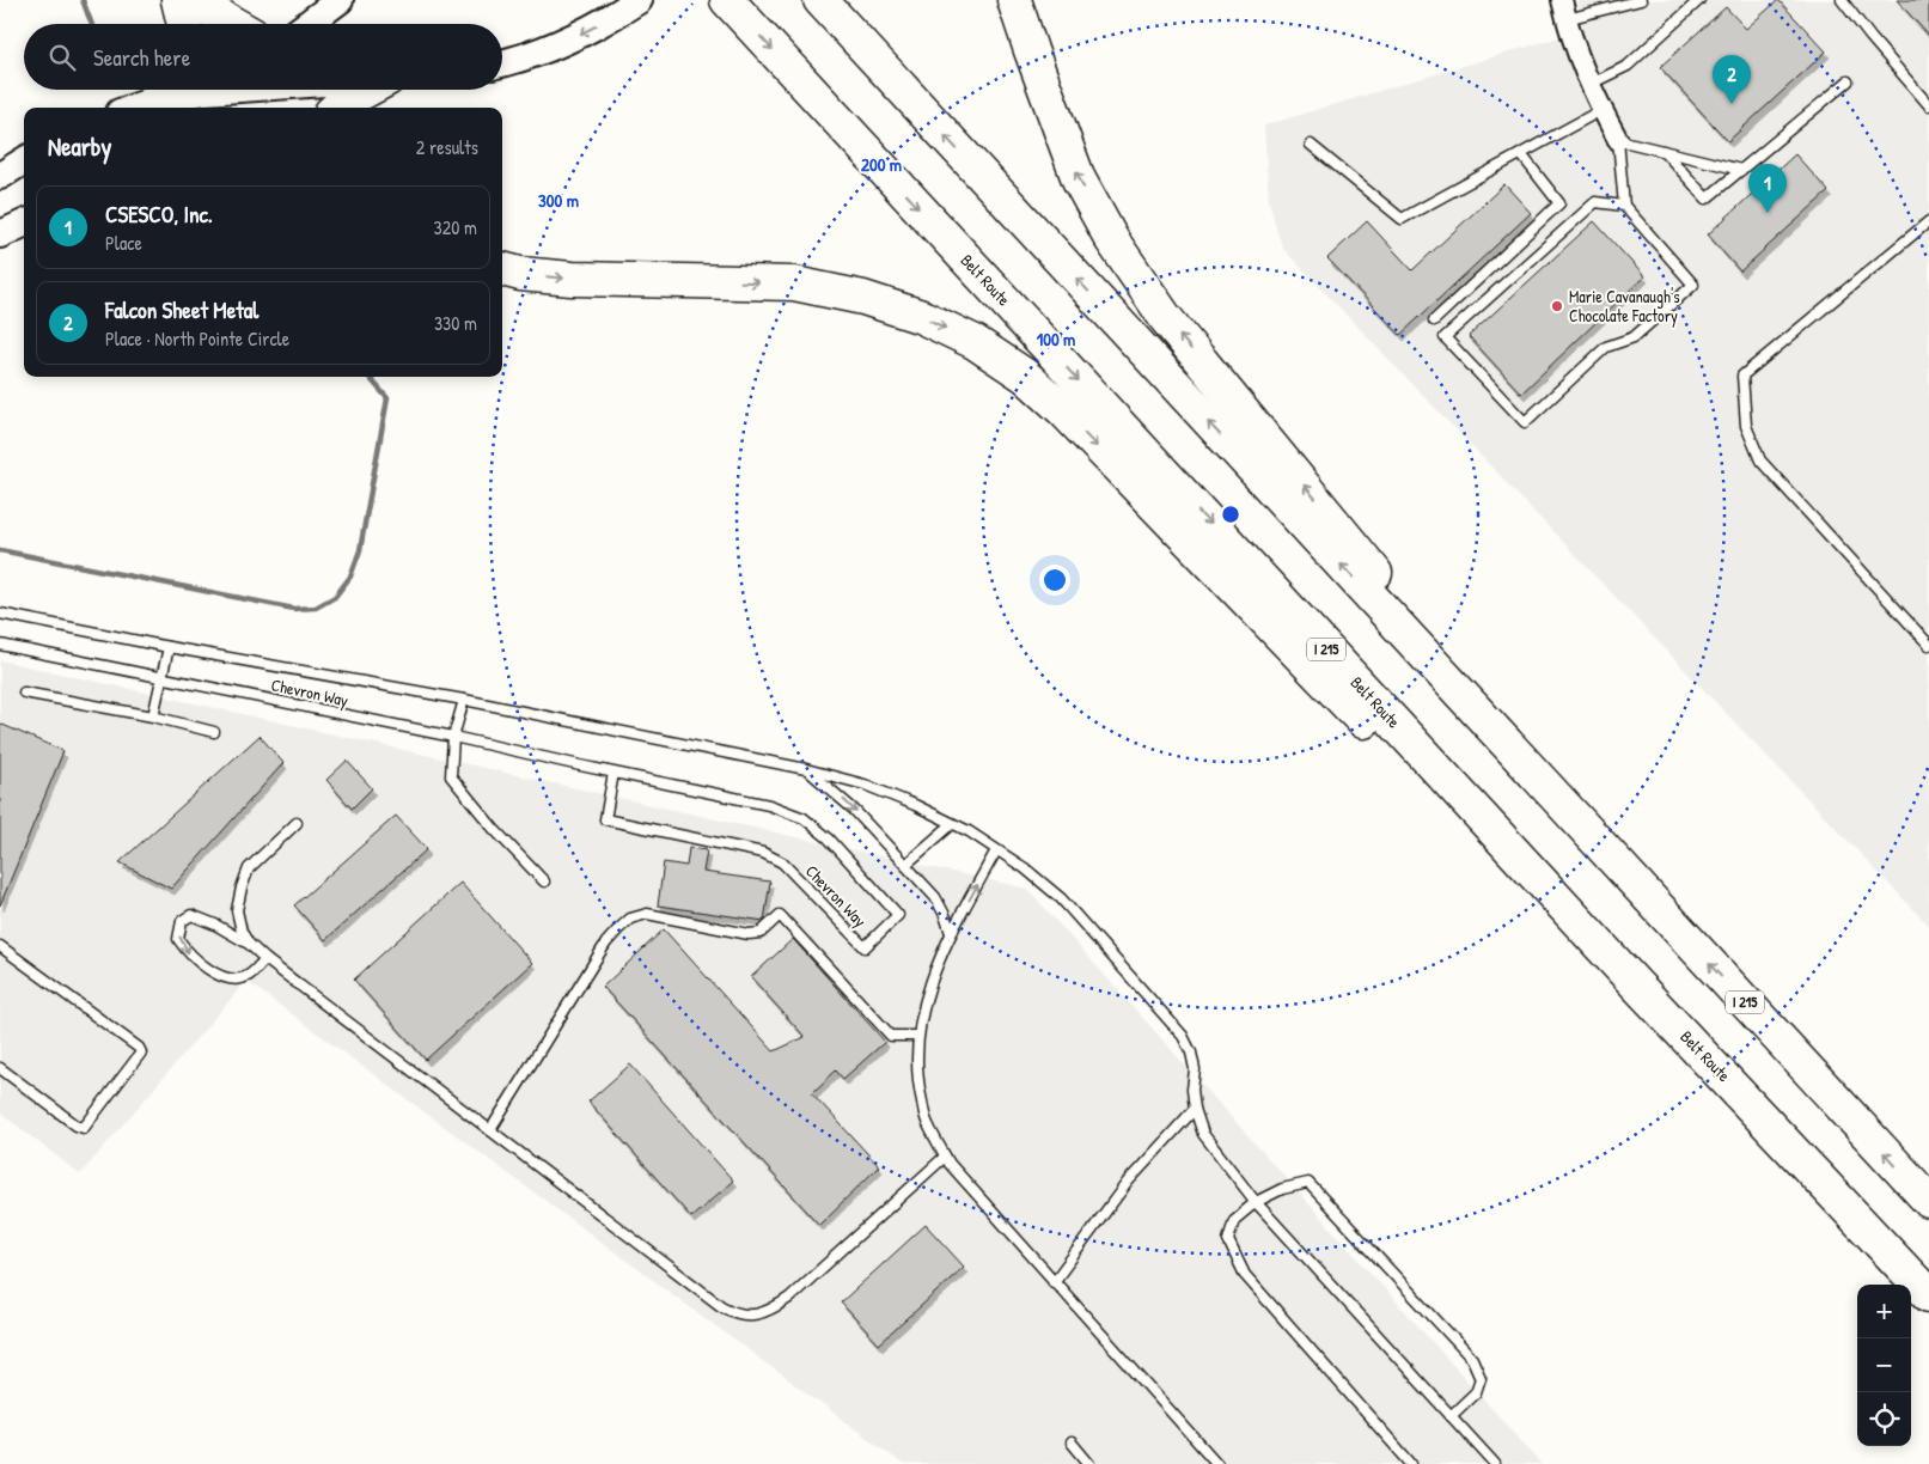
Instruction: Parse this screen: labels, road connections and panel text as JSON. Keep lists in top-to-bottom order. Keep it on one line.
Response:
{"streets":{"highway":["Belt Route","I 215"],"lane":["Chevron Way"]},"places":["Marie Cavanaugh's Chocolate Factory"],"page":{"search":"Search here","pins":["2","1"],"heading":["Nearby","2 results"],"list":[{"mark":"1","name":"CSESCO, Inc.","note":"Place","value":"320 m"},{"mark":"2","name":"Falcon Sheet Metal","note":"Place · North Pointe Circle","value":"330 m"}],"map_buttons":["+","−"]},"rings":["200 m","300 m","100 m"]}
